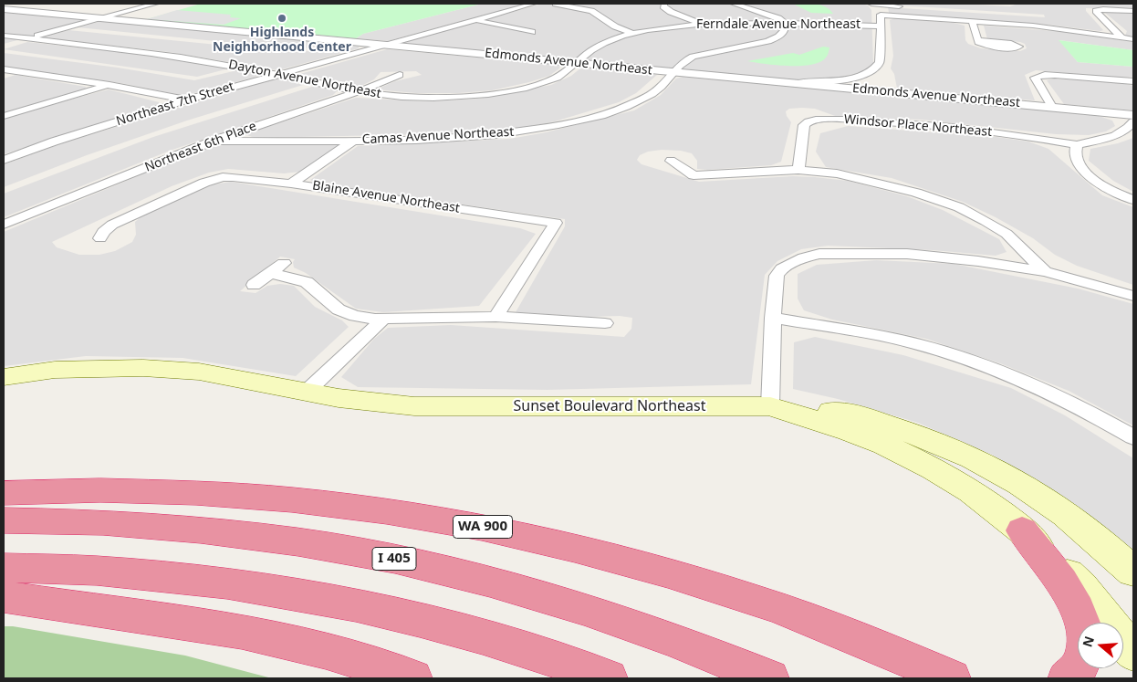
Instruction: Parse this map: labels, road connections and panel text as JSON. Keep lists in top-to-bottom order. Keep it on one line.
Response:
{"streets":{"highway":["WA 900","I 405"],"main road":["Sunset Boulevard Northeast"],"street":["Ferndale Avenue Northeast","Edmonds Avenue Northeast","Dayton Avenue Northeast","Northeast 7th Street","Windsor Place Northeast","Camas Avenue Northeast","Northeast 6th Place","Blaine Avenue Northeast"]},"crossings":[["Ferndale Avenue Northeast","Edmonds Avenue Northeast"],["Ferndale Avenue Northeast","Dayton Avenue Northeast"],["Edmonds Avenue Northeast","Dayton Avenue Northeast"],["Edmonds Avenue Northeast","Northeast 7th Street"],["Edmonds Avenue Northeast","Camas Avenue Northeast"],["Dayton Avenue Northeast","Northeast 7th Street"],["Dayton Avenue Northeast","Northeast 6th Place"],["Camas Avenue Northeast","Northeast 6th Place"],["Camas Avenue Northeast","Blaine Avenue Northeast"]],"places":["Highlands Neighborhood Center"],"north":"left"}
